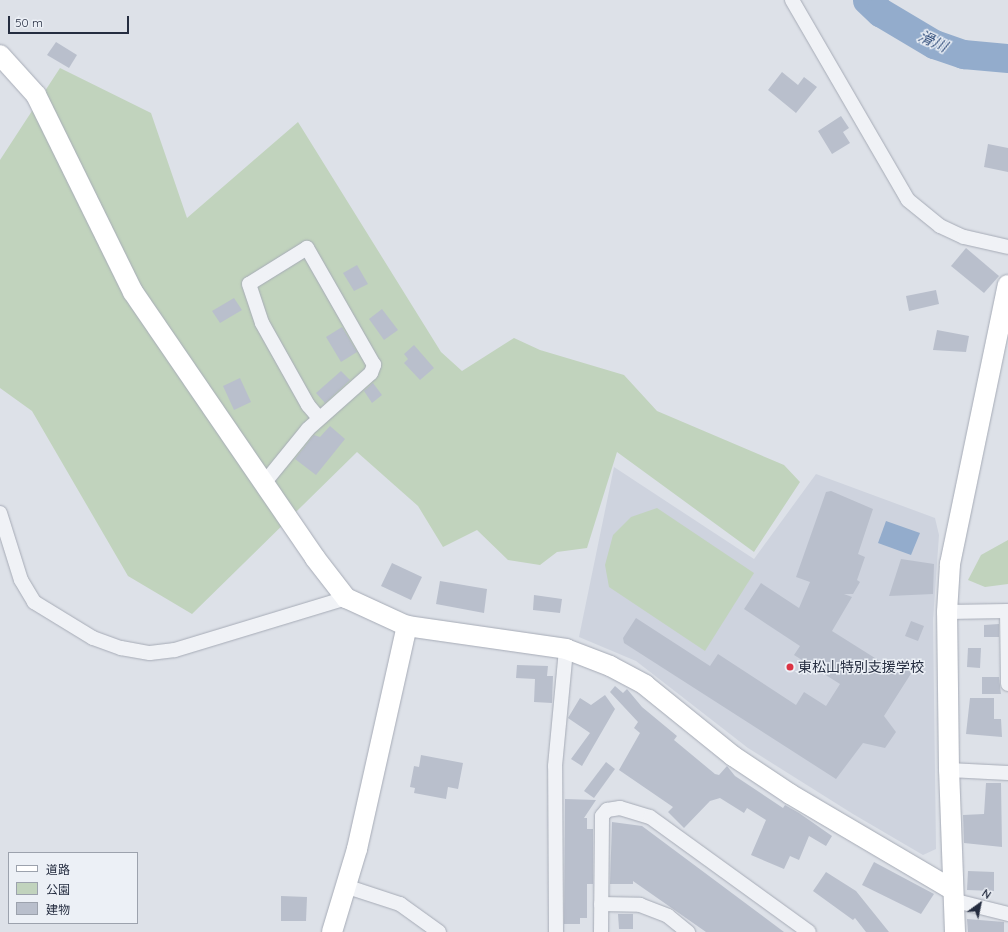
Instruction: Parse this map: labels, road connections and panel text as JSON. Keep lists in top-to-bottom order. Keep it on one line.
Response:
{"water":["滑川"],"places":["東松山特別支援学校"],"legend":["道路","公園","建物"],"scale_bar":"50 m","north":"top right"}
